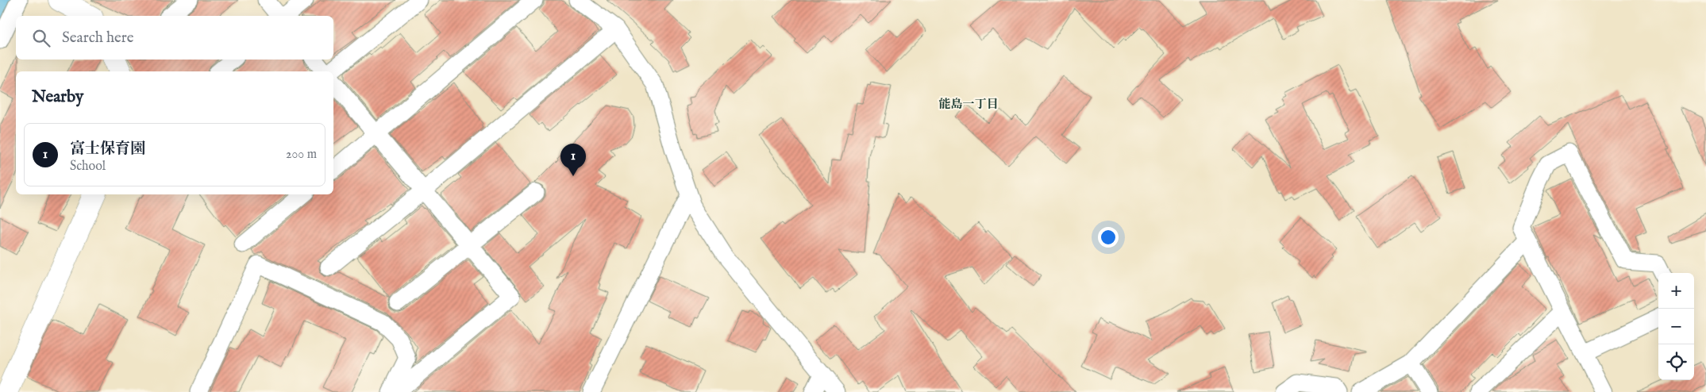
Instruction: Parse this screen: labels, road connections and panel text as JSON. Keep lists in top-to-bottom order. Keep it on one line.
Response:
{"districts":["能島一丁目"],"page":{"search":"Search here","heading":"Nearby","list":[{"mark":"1","name":"富士保育園","note":"School","value":"200 m"}],"pins":"1","map_buttons":["+","−"]}}
